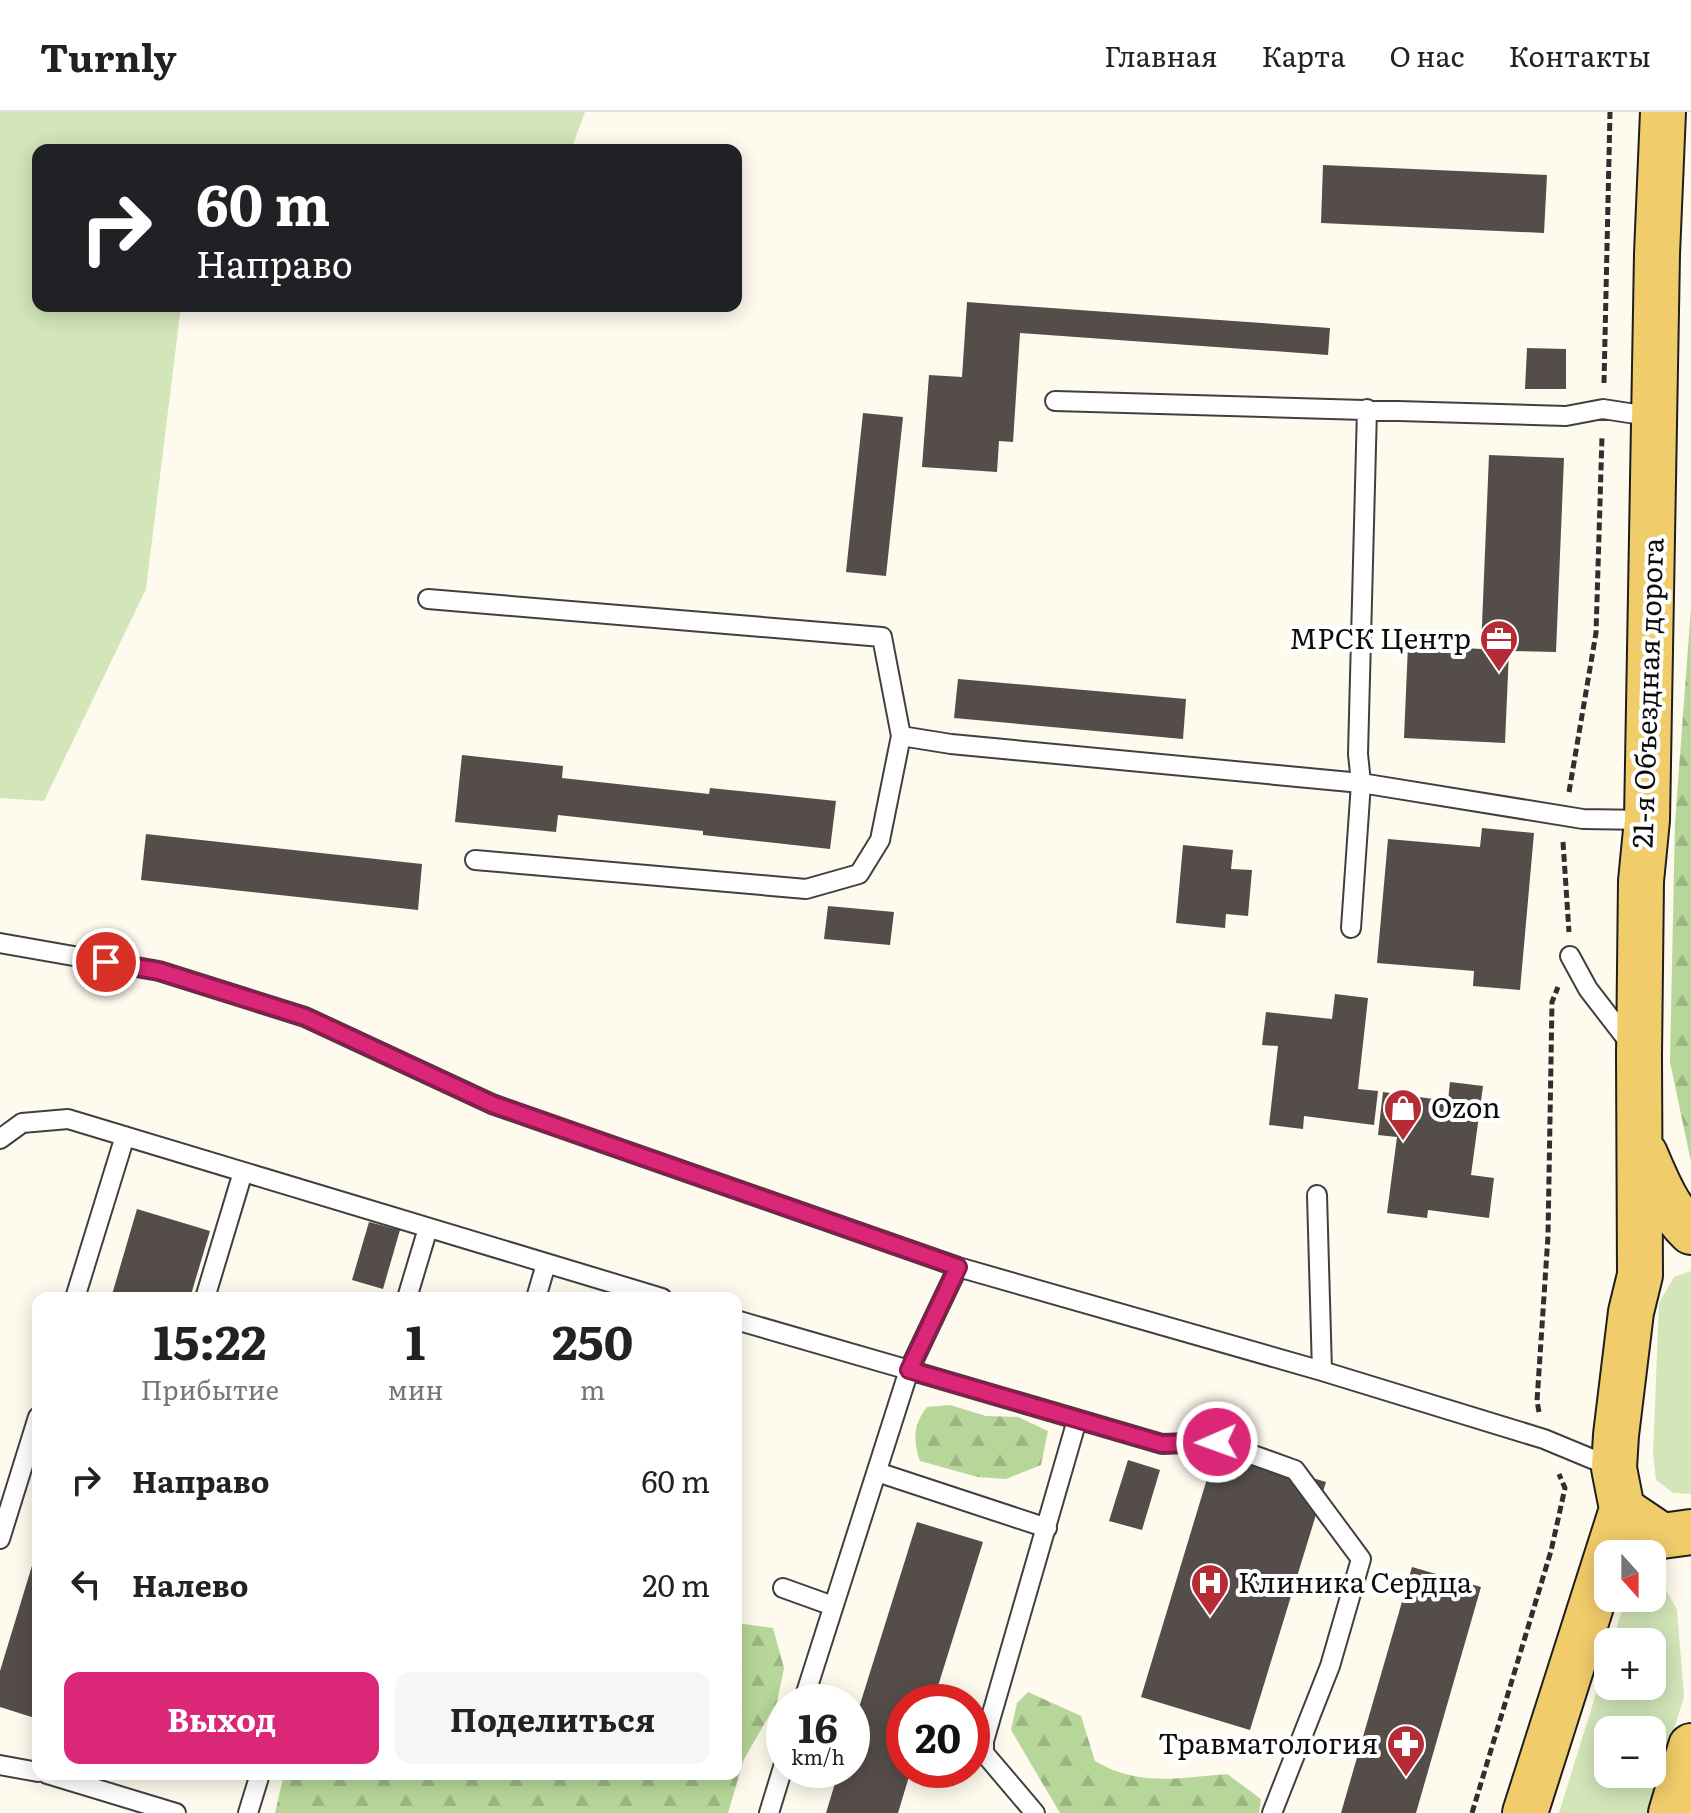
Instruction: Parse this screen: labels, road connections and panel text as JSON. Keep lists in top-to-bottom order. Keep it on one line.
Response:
{"streets":{"main road":["21-я Объездная дорога"]},"places":{"office":["МРСК Центр"],"shop":["Ozon"],"hospital":["Клиника Сердца"],"pharmacy":["Травматология"]},"north":"bottom","page":{"header":"Turnly","nav":["Главная","Карта","О нас","Контакты"],"turn":["60 m","Направо"],"eta":["15:22","Прибытие","1","мин","250","m"],"list":[{"name":"Направо","value":"60 m"},{"name":"Налево","value":"20 m"}],"map_buttons":["+","−"],"buttons":["Выход","Поделиться"],"speed":"16 km/h","limit":"20"}}
